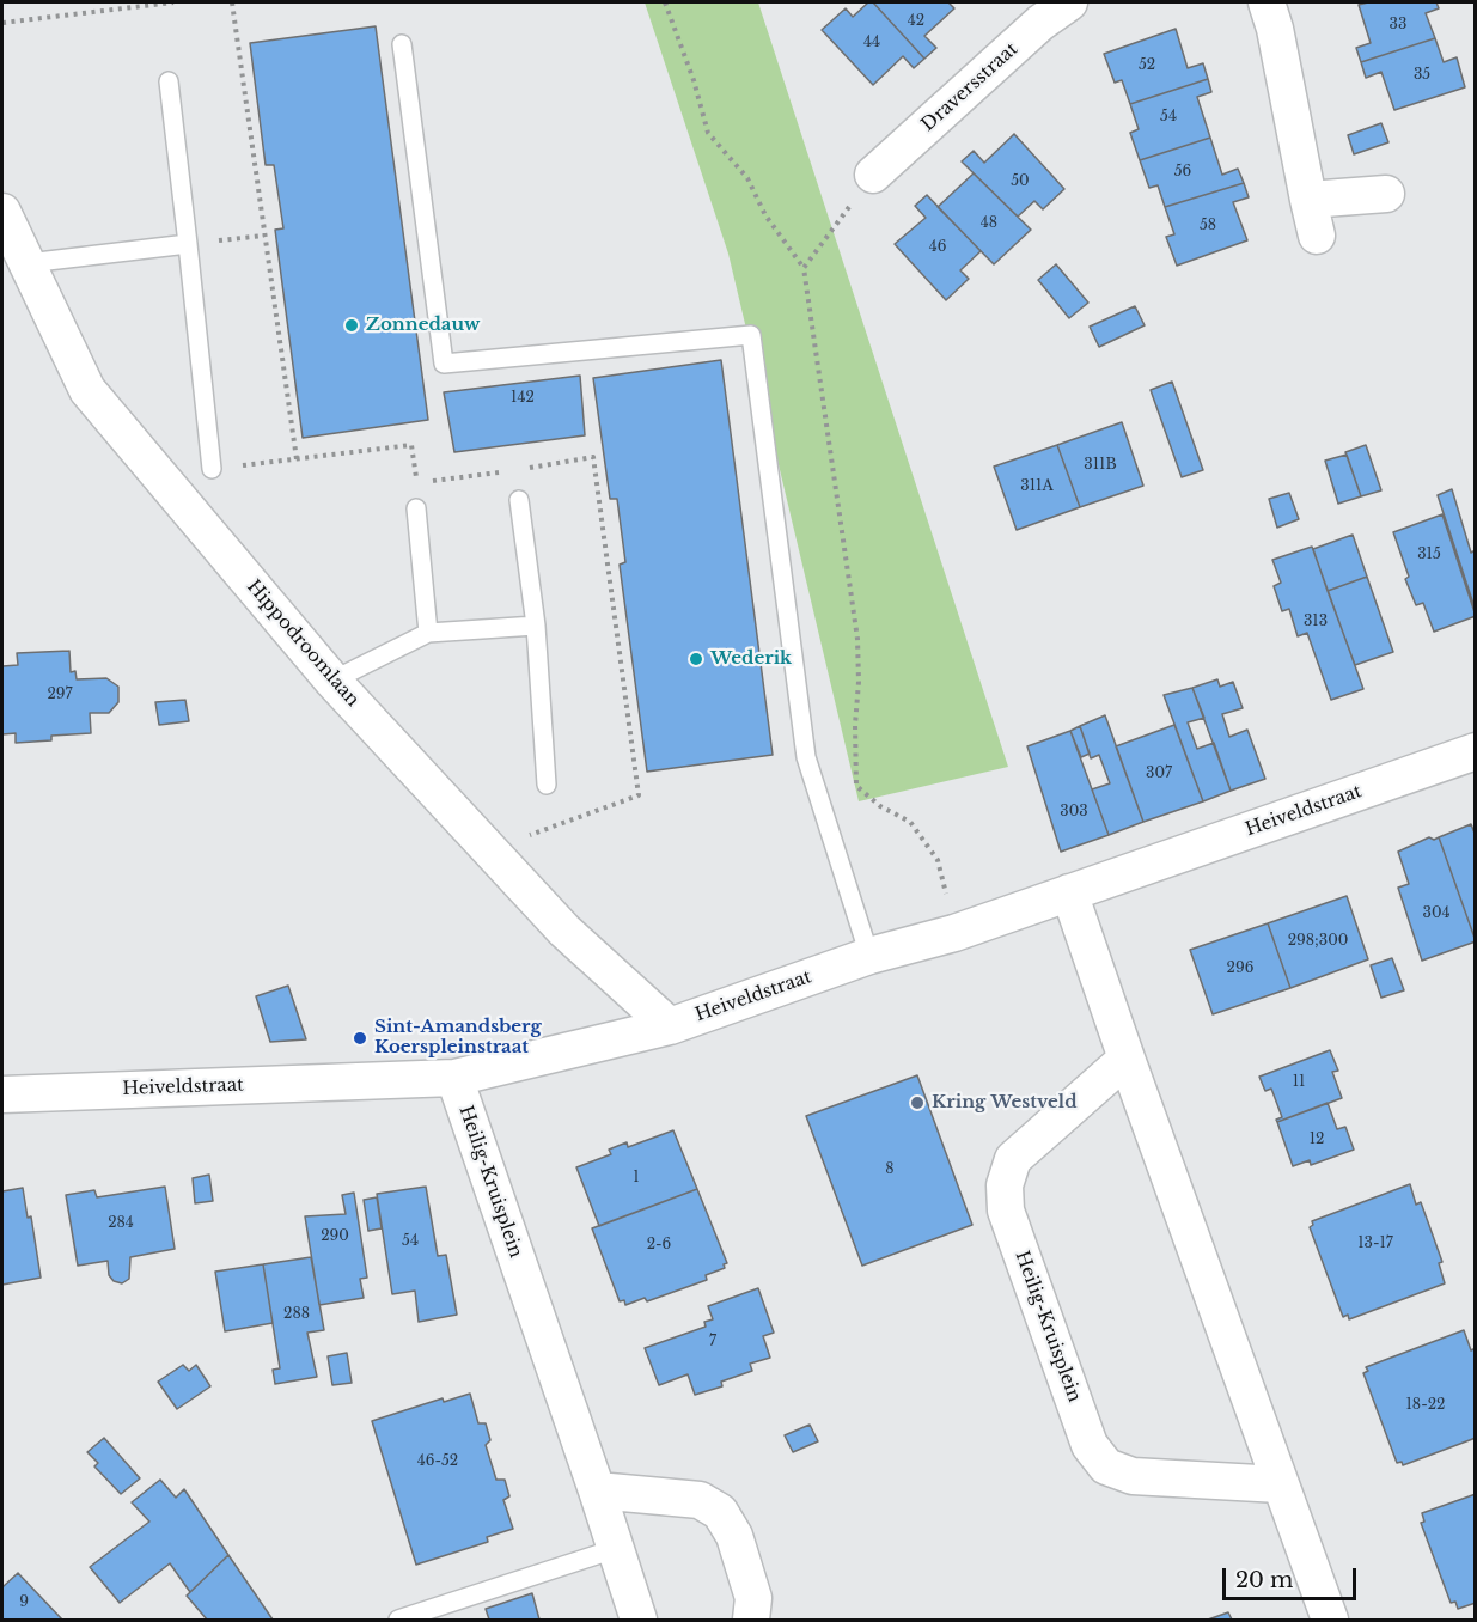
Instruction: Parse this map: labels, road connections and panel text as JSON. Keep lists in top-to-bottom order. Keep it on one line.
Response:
{"streets":{"street":["Draversstraat","Hippodroomlaan","Heiveldstraat","Heilig-Kruisplein"]},"crossings":[["Hippodroomlaan","Heiveldstraat"],["Heiveldstraat","Heilig-Kruisplein"]],"places":["Zonnedauw","Wederik","Sint-Amandsberg Koerspleinstraat","Kring Westveld"],"house_numbers":["42","33","44","52","35","54","56","50","48","58","46","142","311B","311A","315","313","297","307","303","304","298;300","296","11","12","8","1","284","290","54","13-17","2-6","288","7","18-22","46-52","9"],"scale_bar":"20 m"}
